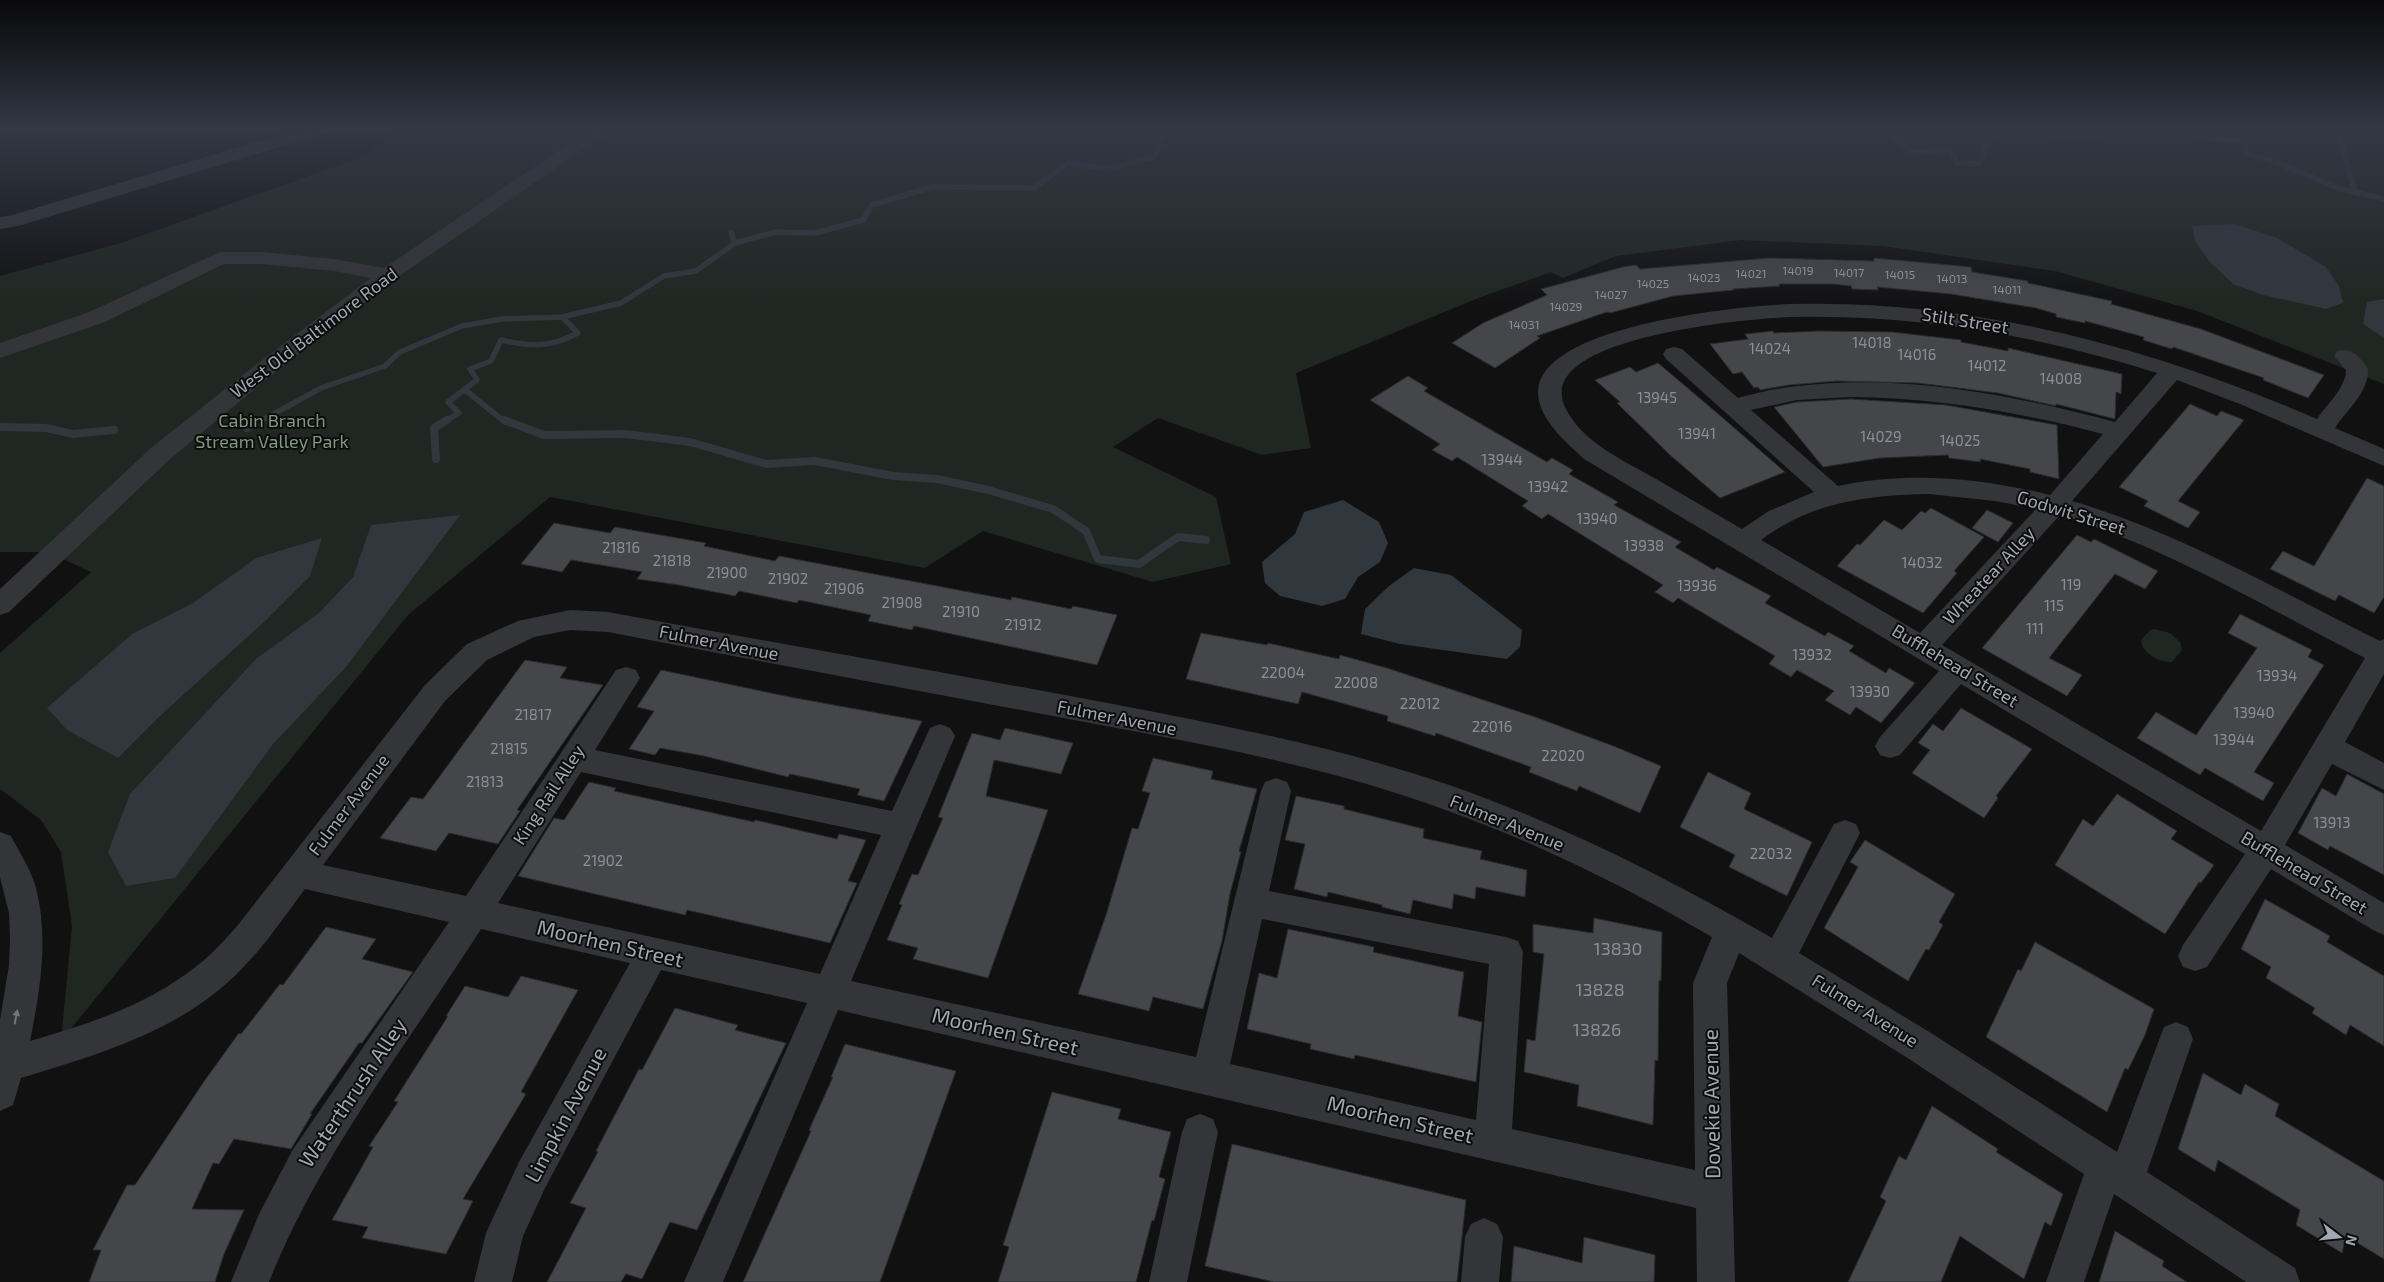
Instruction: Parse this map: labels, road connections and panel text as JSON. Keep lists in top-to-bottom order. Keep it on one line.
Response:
{"streets":{"street":["Stilt Street","West Old Baltimore Road","Godwit Street","Wheatear Alley","Fulmer Avenue","Bufflehead Street","King Rail Alley","Moorhen Street","Waterthrush Alley","Dovekie Avenue","Limpkin Avenue"]},"crossings":[["Stilt Street","Wheatear Alley"],["Stilt Street","Bufflehead Street"],["Godwit Street","Wheatear Alley"],["Godwit Street","Bufflehead Street"],["Wheatear Alley","Bufflehead Street"],["Fulmer Avenue","Moorhen Street"],["Fulmer Avenue","Dovekie Avenue"],["King Rail Alley","Moorhen Street"],["King Rail Alley","Waterthrush Alley"],["Moorhen Street","Waterthrush Alley"],["Moorhen Street","Dovekie Avenue"],["Moorhen Street","Limpkin Avenue"]],"parks":["Cabin Branch Stream Valley Park"],"house_numbers":["14019","14017","14021","14015","14023","14013","14025","14011","14027","14029","14031","14018","14024","14016","14012","14008","13945","13941","14029","14025","13944","13942","13940","13938","21816","21818","14032","21900","21902","119","13936","21906","21908","115","21910","21912","111","13932","22004","13934","22008","13930","22012","13940","21817","22016","13944","21815","22020","21813","13913","22032","21902","13830","13828","13826"],"north":"right"}
